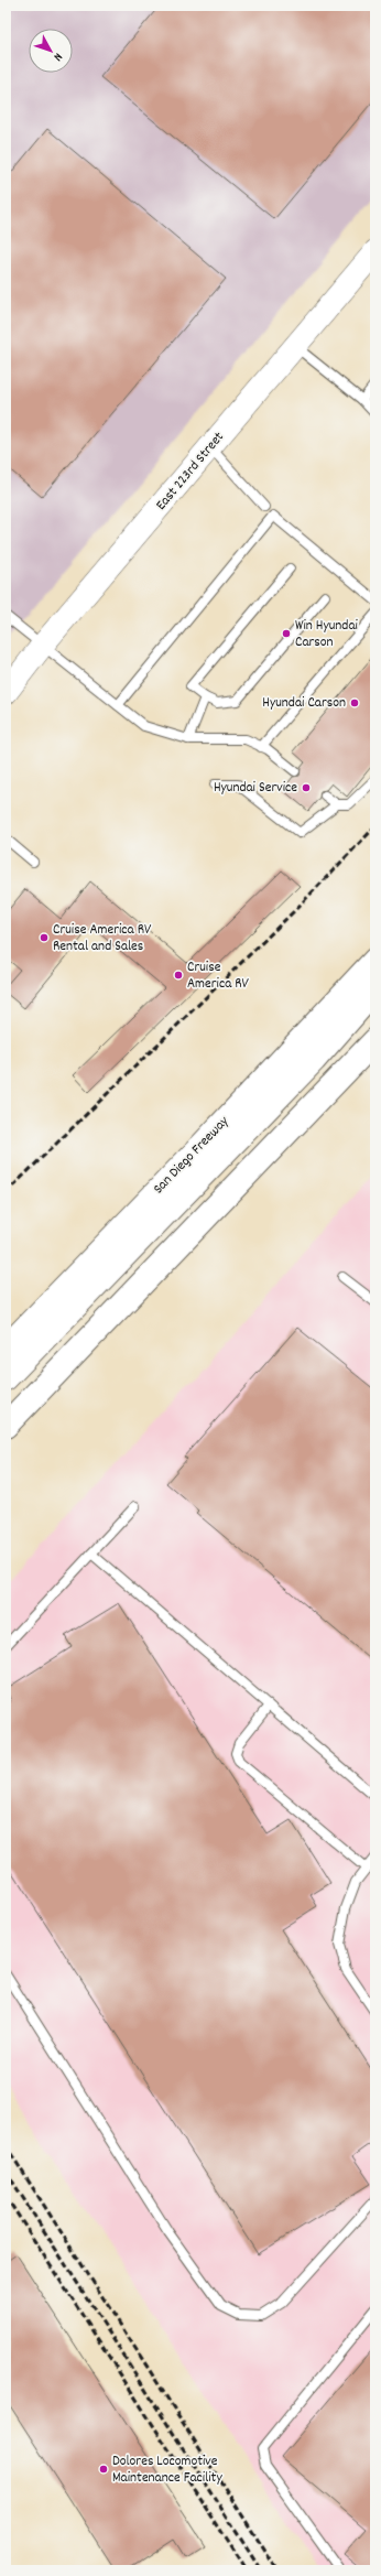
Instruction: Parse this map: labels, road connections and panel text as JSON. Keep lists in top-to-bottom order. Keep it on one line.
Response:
{"streets":{"highway":["San Diego Freeway"],"main road":["East 223rd Street"]},"places":["Win Hyundai Carson","Hyundai Carson","Hyundai Service","Cruise America RV Rental and Sales","Cruise America RV","Dolores Locomotive Maintenance Facility"],"north":"bottom right"}
